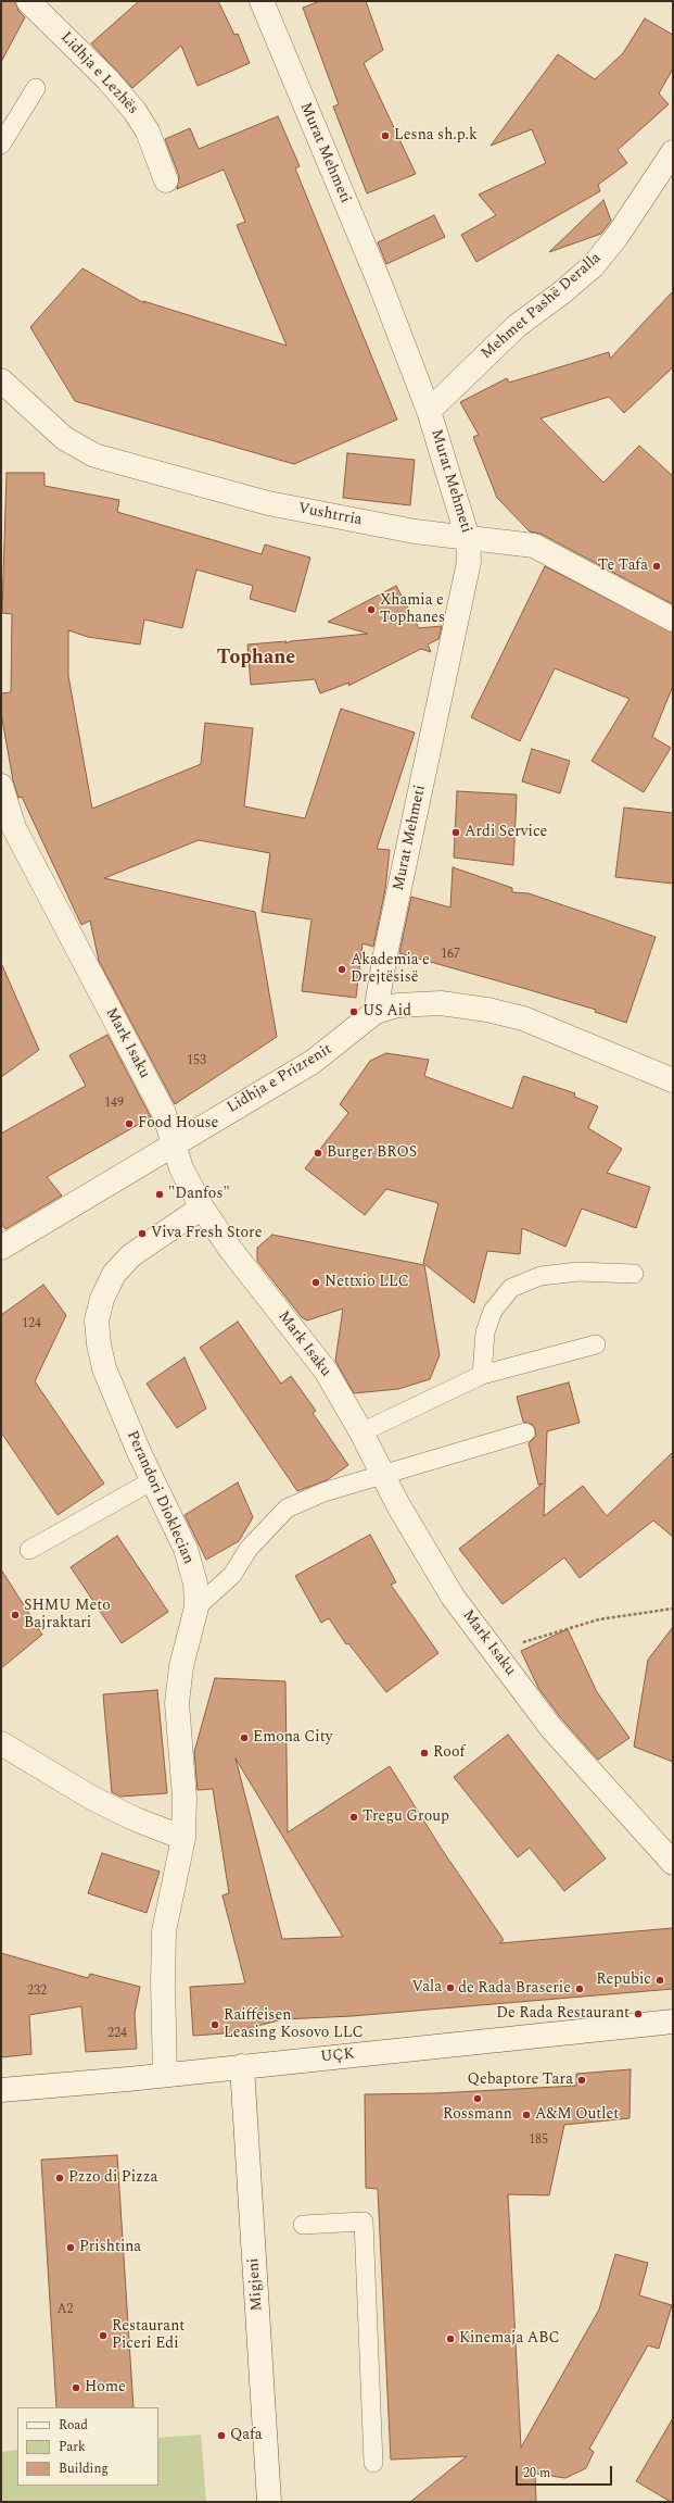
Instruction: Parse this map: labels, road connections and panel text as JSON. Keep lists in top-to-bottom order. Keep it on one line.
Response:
{"streets":{"street":["Lidhja e Lezhës","Murat Mehmeti","Mehmet Pashë Deralla","Vushtrria","Mark Isaku","Lidhja e Prizrenit","Perandori Dioklecian","UÇK","Migjeni"]},"crossings":[["Murat Mehmeti","Mehmet Pashë Deralla"],["Murat Mehmeti","Vushtrria"],["Murat Mehmeti","Lidhja e Prizrenit"],["Mark Isaku","Lidhja e Prizrenit"],["Mark Isaku","Perandori Dioklecian"],["Perandori Dioklecian","UÇK"],["UÇK","Migjeni"]],"districts":["Tophane"],"places":["Lesna sh.p.k","Te Tafa","Xhamia e Tophanes","Ardi Service","Akademia e Drejtësisë","US Aid","Food House","Burger BROS","\"Danfos\"","Viva Fresh Store","Nettxio LLC","SHMU Meto Bajraktari","Emona City","Roof","Tregu Group","Repubic","Vala","de Rada Braserie","De Rada Restaurant","Raiffeisen Leasing Kosovo LLC","Qebaptore Tara","Rossmann","A&M Outlet","Pzzo di Pizza","Prishtina","Restaurant Piceri Edi","Kinemaja ABC","Home","Qafa"],"house_numbers":["167","153","149","124","232","224","185","A2"],"legend":["Road","Park","Building"],"scale_bar":"20 m"}
